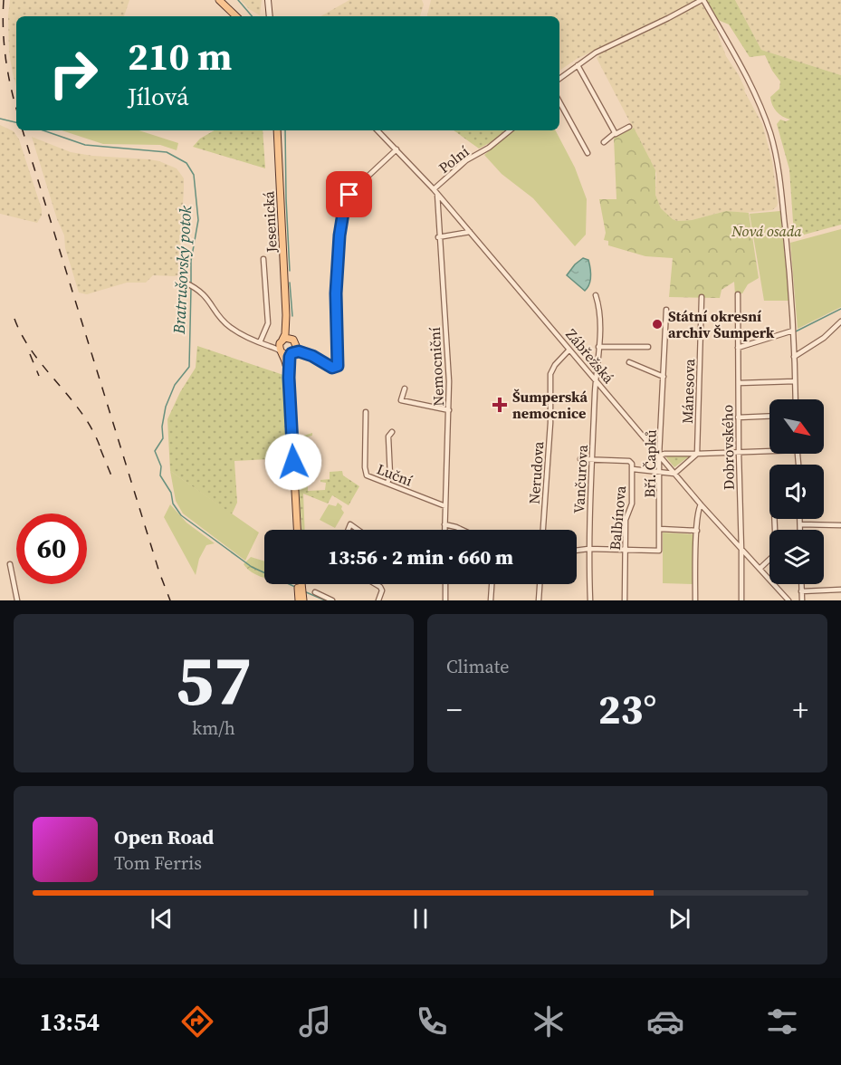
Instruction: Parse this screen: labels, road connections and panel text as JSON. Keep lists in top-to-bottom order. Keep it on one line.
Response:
{"streets":{"main road":["Jesenická"],"street":["Polní","Zábřežská","Nemocniční","Mánesova","Dobrovského","Bří. Čapků","Nerudova","Luční","Vančurova","Balbínova"]},"crossings":[["Polní","Zábřežská"],["Zábřežská","Nemocniční"],["Zábřežská","Dobrovského"],["Zábřežská","Bří. Čapků"],["Zábřežská","Nerudova"],["Zábřežská","Vančurova"],["Zábřežská","Balbínova"],["Nemocniční","Luční"],["Bří. Čapků","Balbínova"],["Vančurova","Balbínova"]],"water":["Bratrušovský potok"],"parks":["Nová osada"],"places":{"other":["Státní okresní archiv Šumperk"],"health":["Šumperská nemocnice"]},"north":"bottom right","page":{"turn":["210 m","Jílová"],"limit":"60","trip":"13:56 · 2 min · 660 m","tile":[["57","km/h"],"Climate"],"heat":["−","23°","+"],"song":["Open Road","Tom Ferris"],"tabs":"13:54"}}
